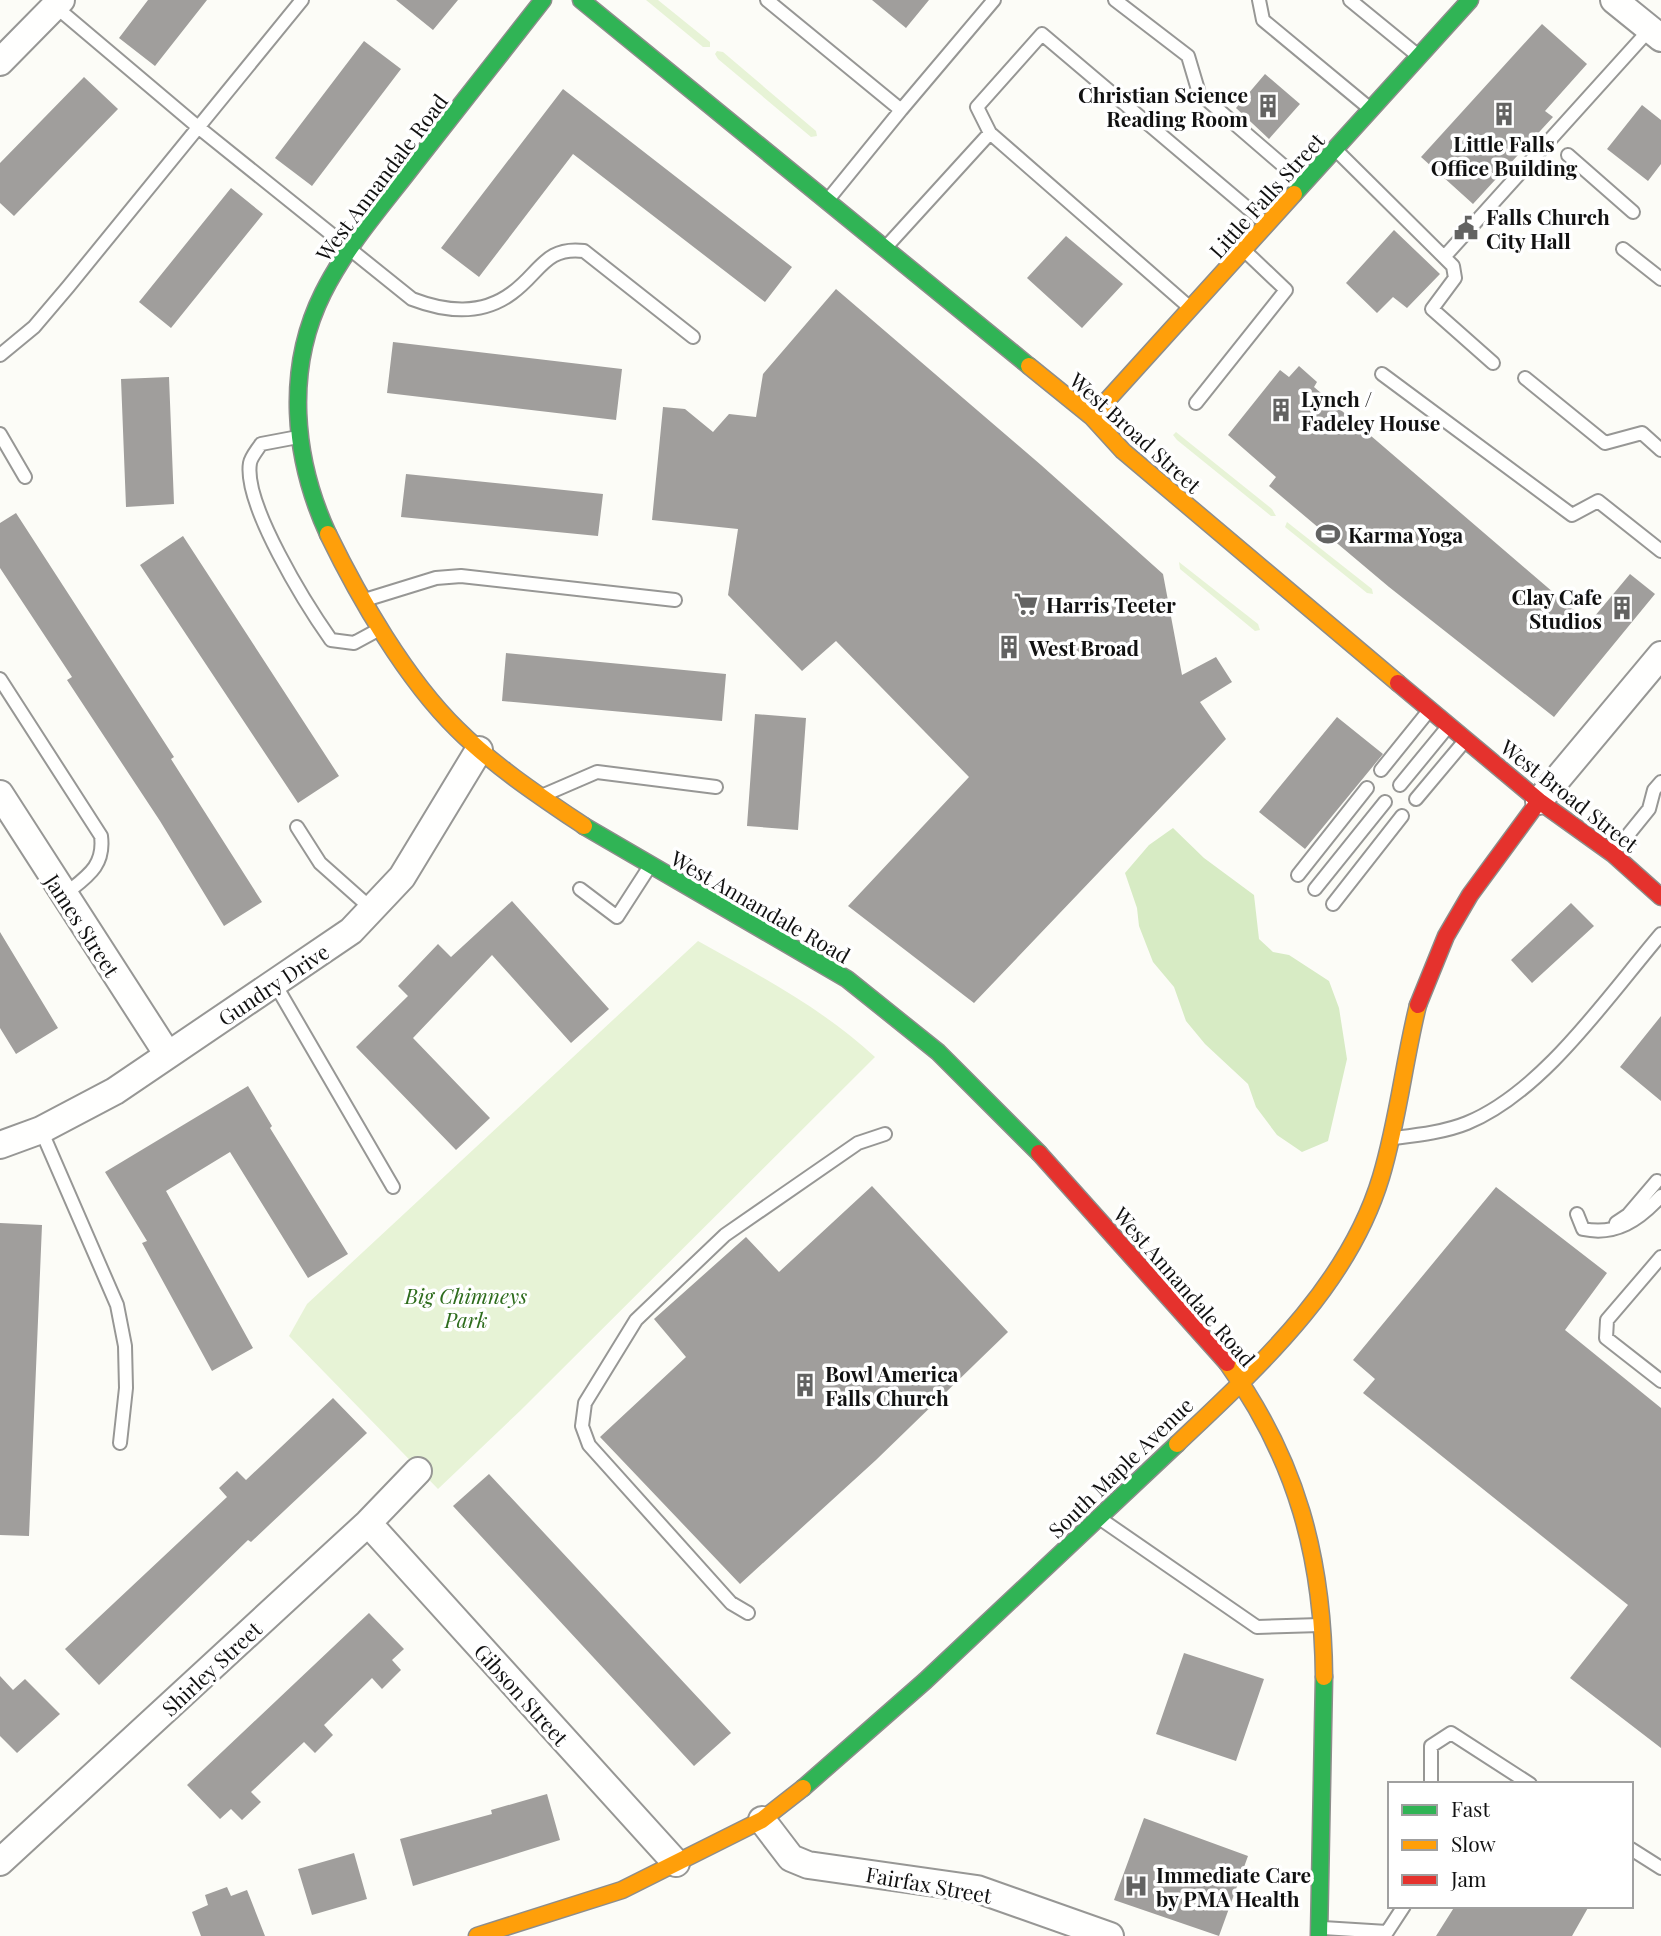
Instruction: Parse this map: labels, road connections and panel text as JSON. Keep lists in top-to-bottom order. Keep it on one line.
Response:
{"streets":{"street":["West Annandale Road","Little Falls Street","West Broad Street","James Street","Gundry Drive","South Maple Avenue","Shirley Street","Gibson Street","Fairfax Street"]},"crossings":[["West Annandale Road","Gundry Drive"],["West Annandale Road","South Maple Avenue"],["Little Falls Street","West Broad Street"],["West Broad Street","South Maple Avenue"],["James Street","Gundry Drive"],["South Maple Avenue","Gibson Street"],["South Maple Avenue","Fairfax Street"],["Shirley Street","Gibson Street"]],"parks":["Big Chimneys Park"],"places":{"building":["Christian Science Reading Room","Little Falls Office Building","Lynch / Fadeley House","Clay Cafe Studios","West Broad","Bowl America Falls Church"],"public building":["Falls Church City Hall"],"sports":["Karma Yoga"],"supermarket":["Harris Teeter"],"hospital":["Immediate Care by PMA Health"]},"legend":["Fast","Slow","Jam"]}
